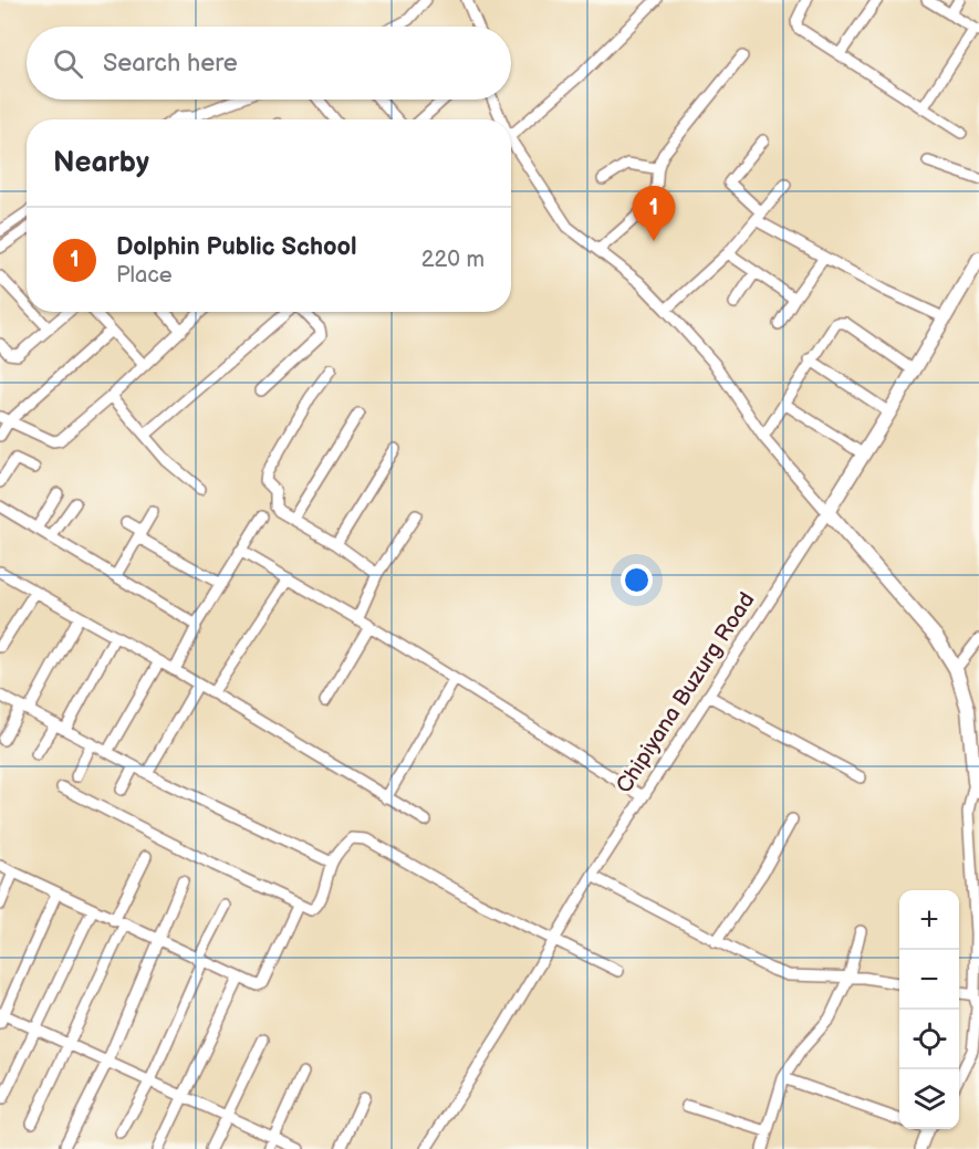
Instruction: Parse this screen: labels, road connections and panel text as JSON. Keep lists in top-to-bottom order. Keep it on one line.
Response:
{"streets":{"street":["Chipiyana Buzurg Road"]},"page":{"search":"Search here","heading":"Nearby","pins":"1","list":[{"mark":"1","name":"Dolphin Public School","note":"Place","value":"220 m"}],"map_buttons":["+","−"]}}
